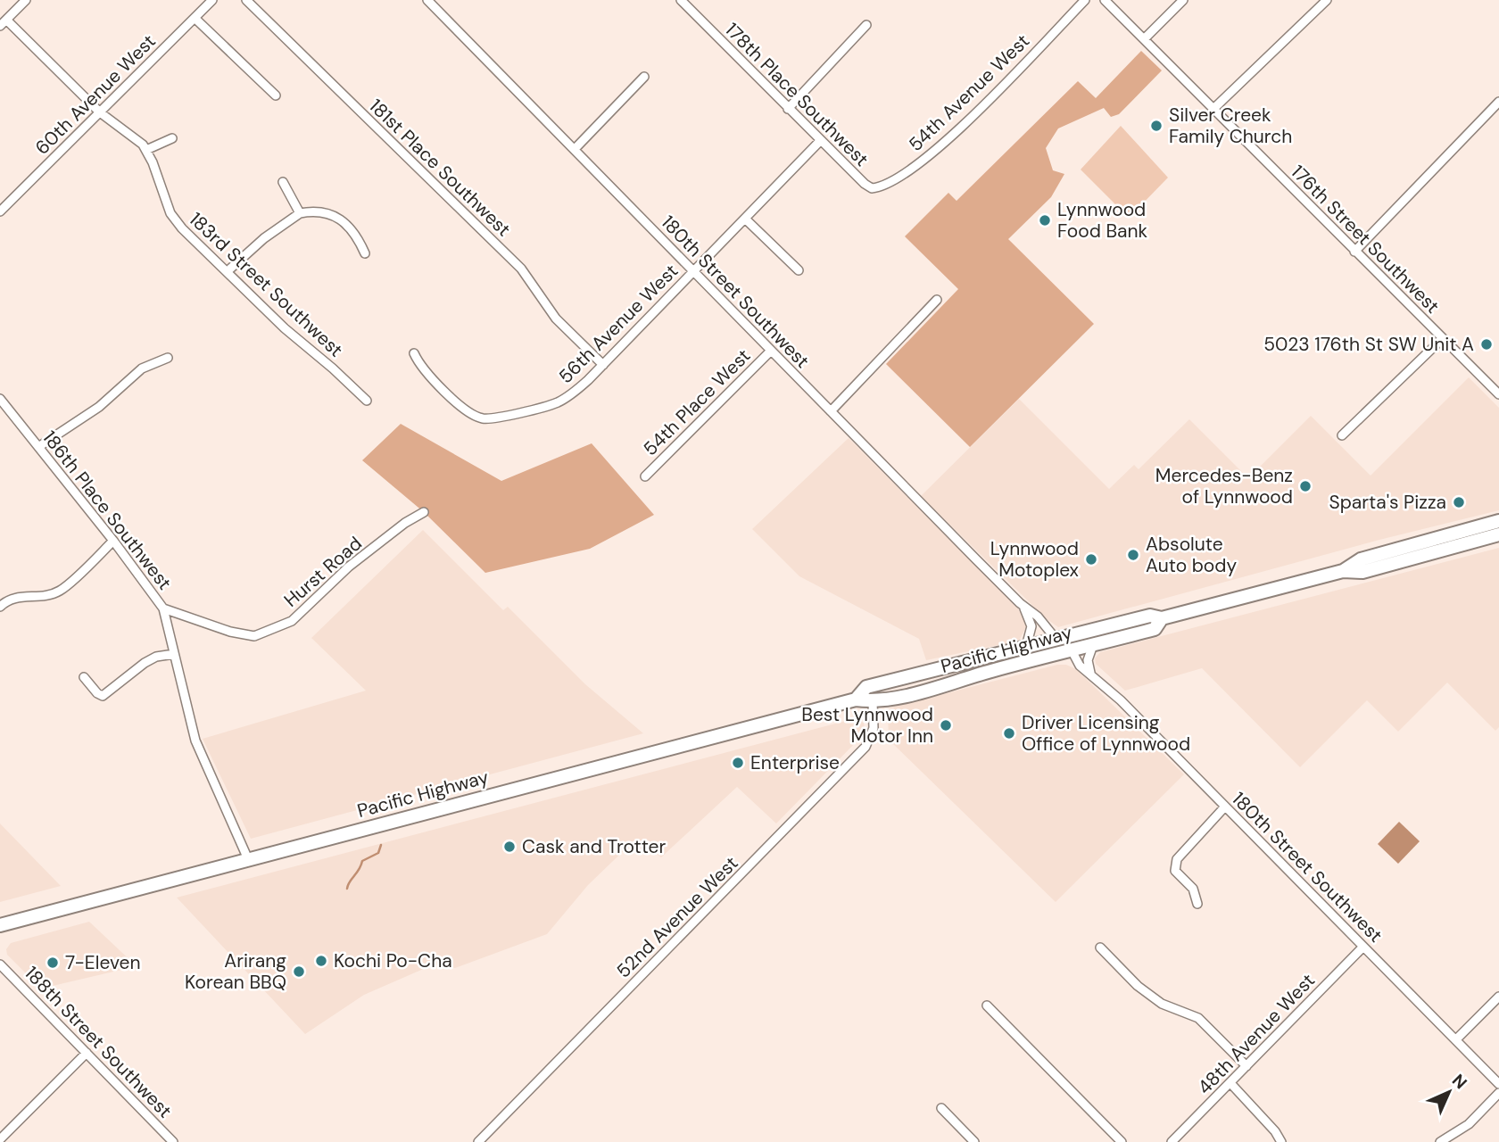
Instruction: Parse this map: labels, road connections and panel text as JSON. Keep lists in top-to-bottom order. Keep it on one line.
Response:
{"streets":{"highway":["Pacific Highway"],"street":["54th Avenue West","60th Avenue West","178th Place Southwest","181st Place Southwest","176th Street Southwest","183rd Street Southwest","180th Street Southwest","56th Avenue West","54th Place West","186th Place Southwest","Hurst Road","52nd Avenue West","48th Avenue West","188th Street Southwest"]},"crossings":[["54th Avenue West","178th Place Southwest"],["60th Avenue West","183rd Street Southwest"],["178th Place Southwest","56th Avenue West"],["181st Place Southwest","56th Avenue West"],["180th Street Southwest","56th Avenue West"],["180th Street Southwest","54th Place West"],["180th Street Southwest","Pacific Highway"],["180th Street Southwest","48th Avenue West"],["186th Place Southwest","Hurst Road"],["186th Place Southwest","Pacific Highway"],["Pacific Highway","52nd Avenue West"]],"places":["Silver Creek Family Church","Lynnwood Food Bank","5023 176th St SW Unit A","Mercedes-Benz of Lynnwood","Sparta's Pizza","Absolute Auto body","Lynnwood Motoplex","Best Lynnwood Motor Inn","Driver Licensing Office of Lynnwood","Enterprise","Cask and Trotter","Kochi Po-Cha","7-Eleven","Arirang Korean BBQ"],"north":"top right"}
